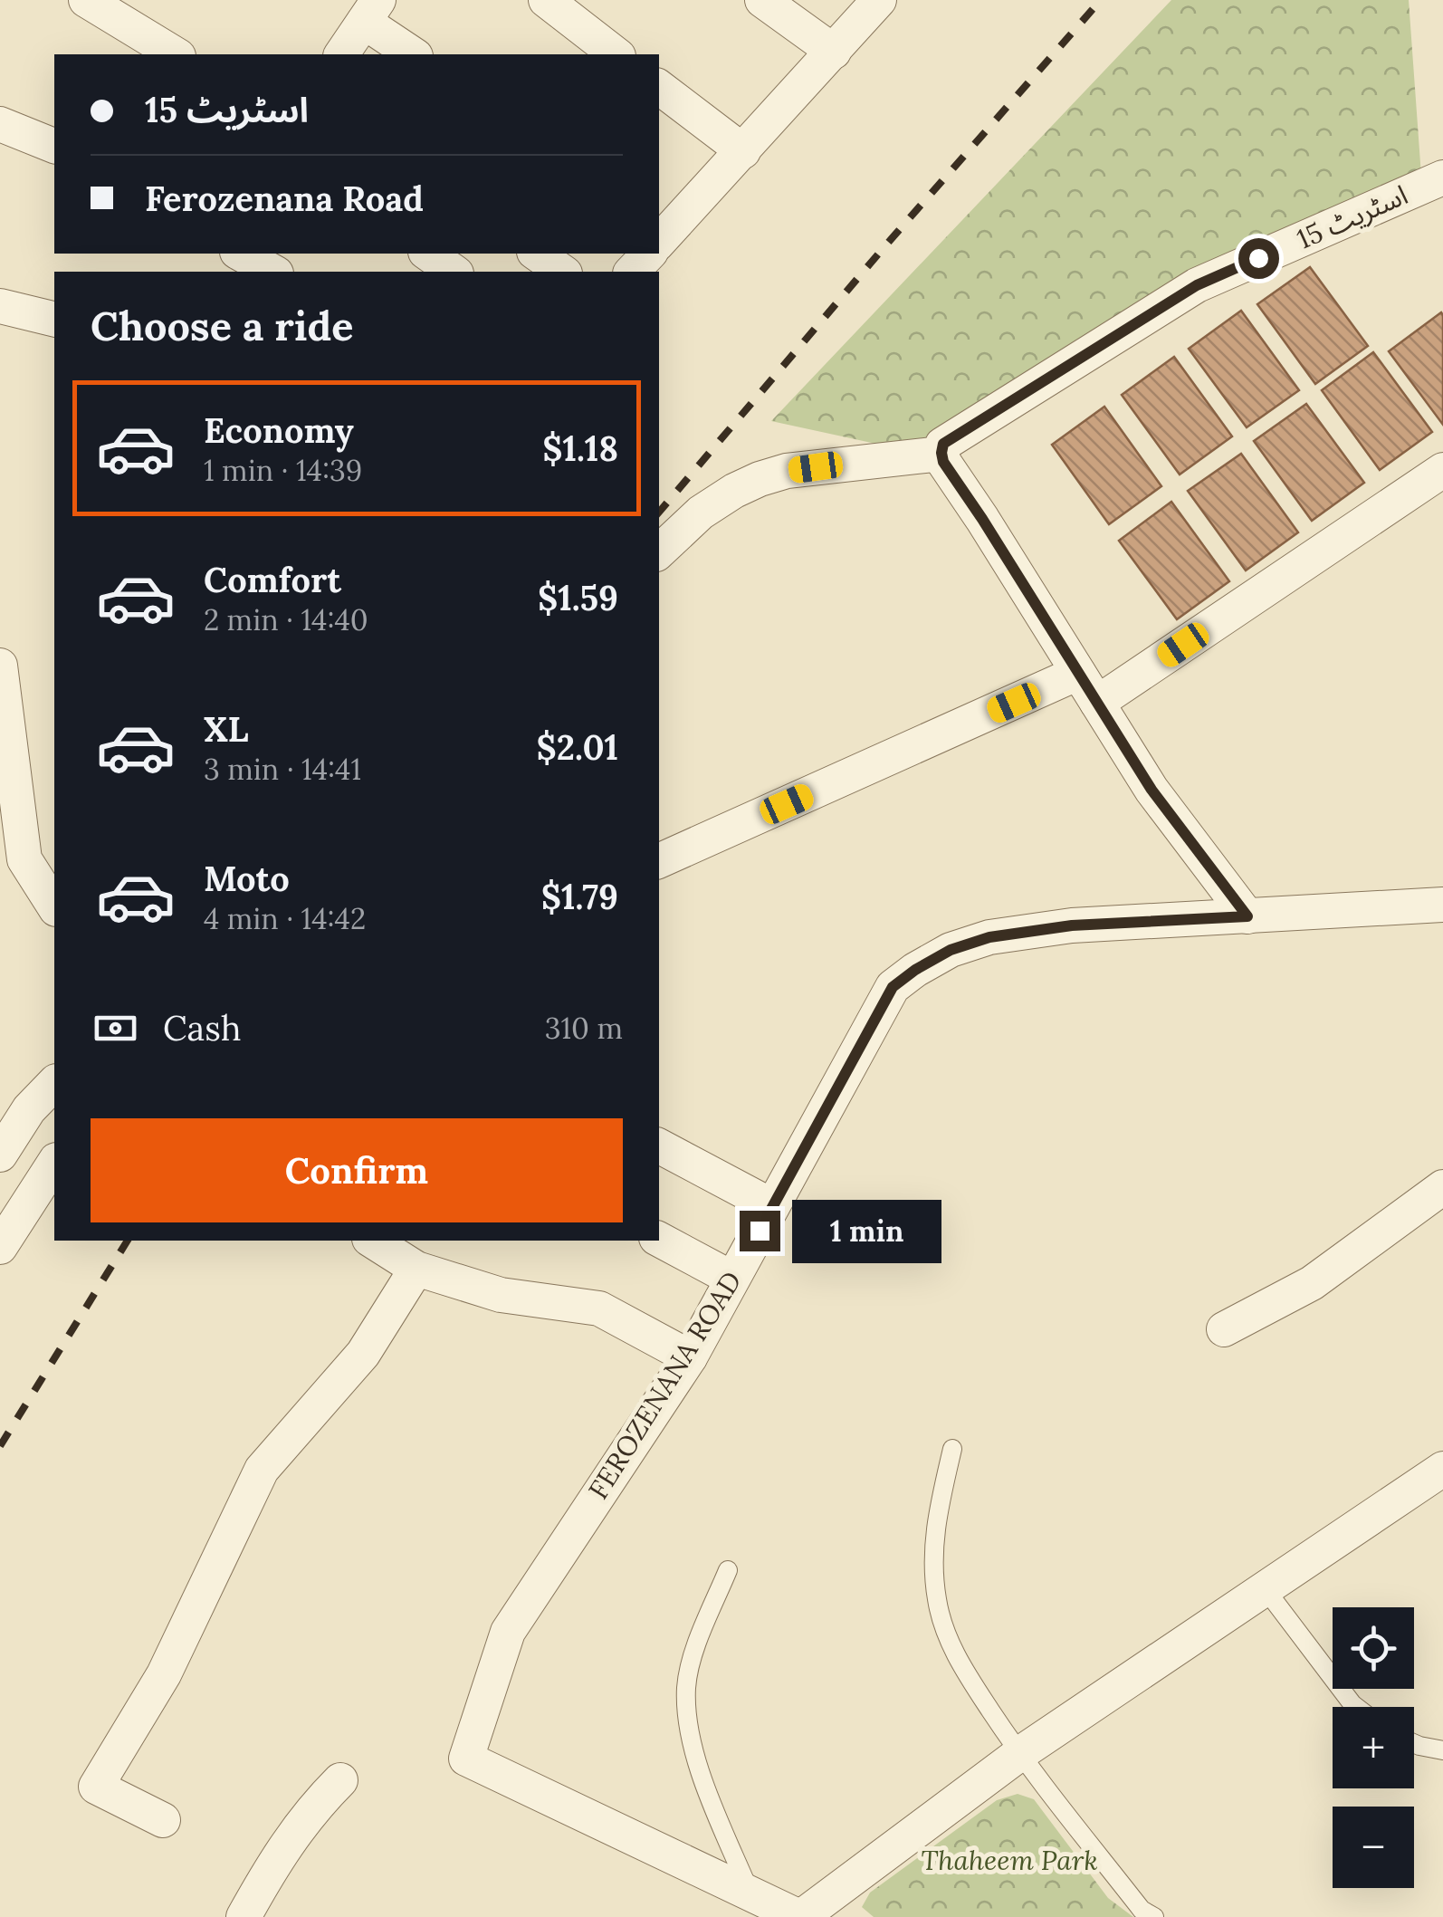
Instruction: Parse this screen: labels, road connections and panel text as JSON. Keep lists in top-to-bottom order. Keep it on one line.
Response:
{"streets":{"street":["اسٹریٹ 15","FEROZENANA ROAD"]},"parks":["Thaheem Park"],"page":{"banner":["اسٹریٹ 15","Ferozenana Road"],"heading":"Choose a ride","list":[{"name":"Economy","note":"1 min · 14:39","value":"$1.18"},{"name":"Comfort","note":"2 min · 14:40","value":"$1.59"},{"name":"XL","note":"3 min · 14:41","value":"$2.01"},{"name":"Moto","note":"4 min · 14:42","value":"$1.79"}],"pay":["Cash","310 m"],"buttons":"Confirm","bubble":"1 min","map_buttons":["+","−"]}}
